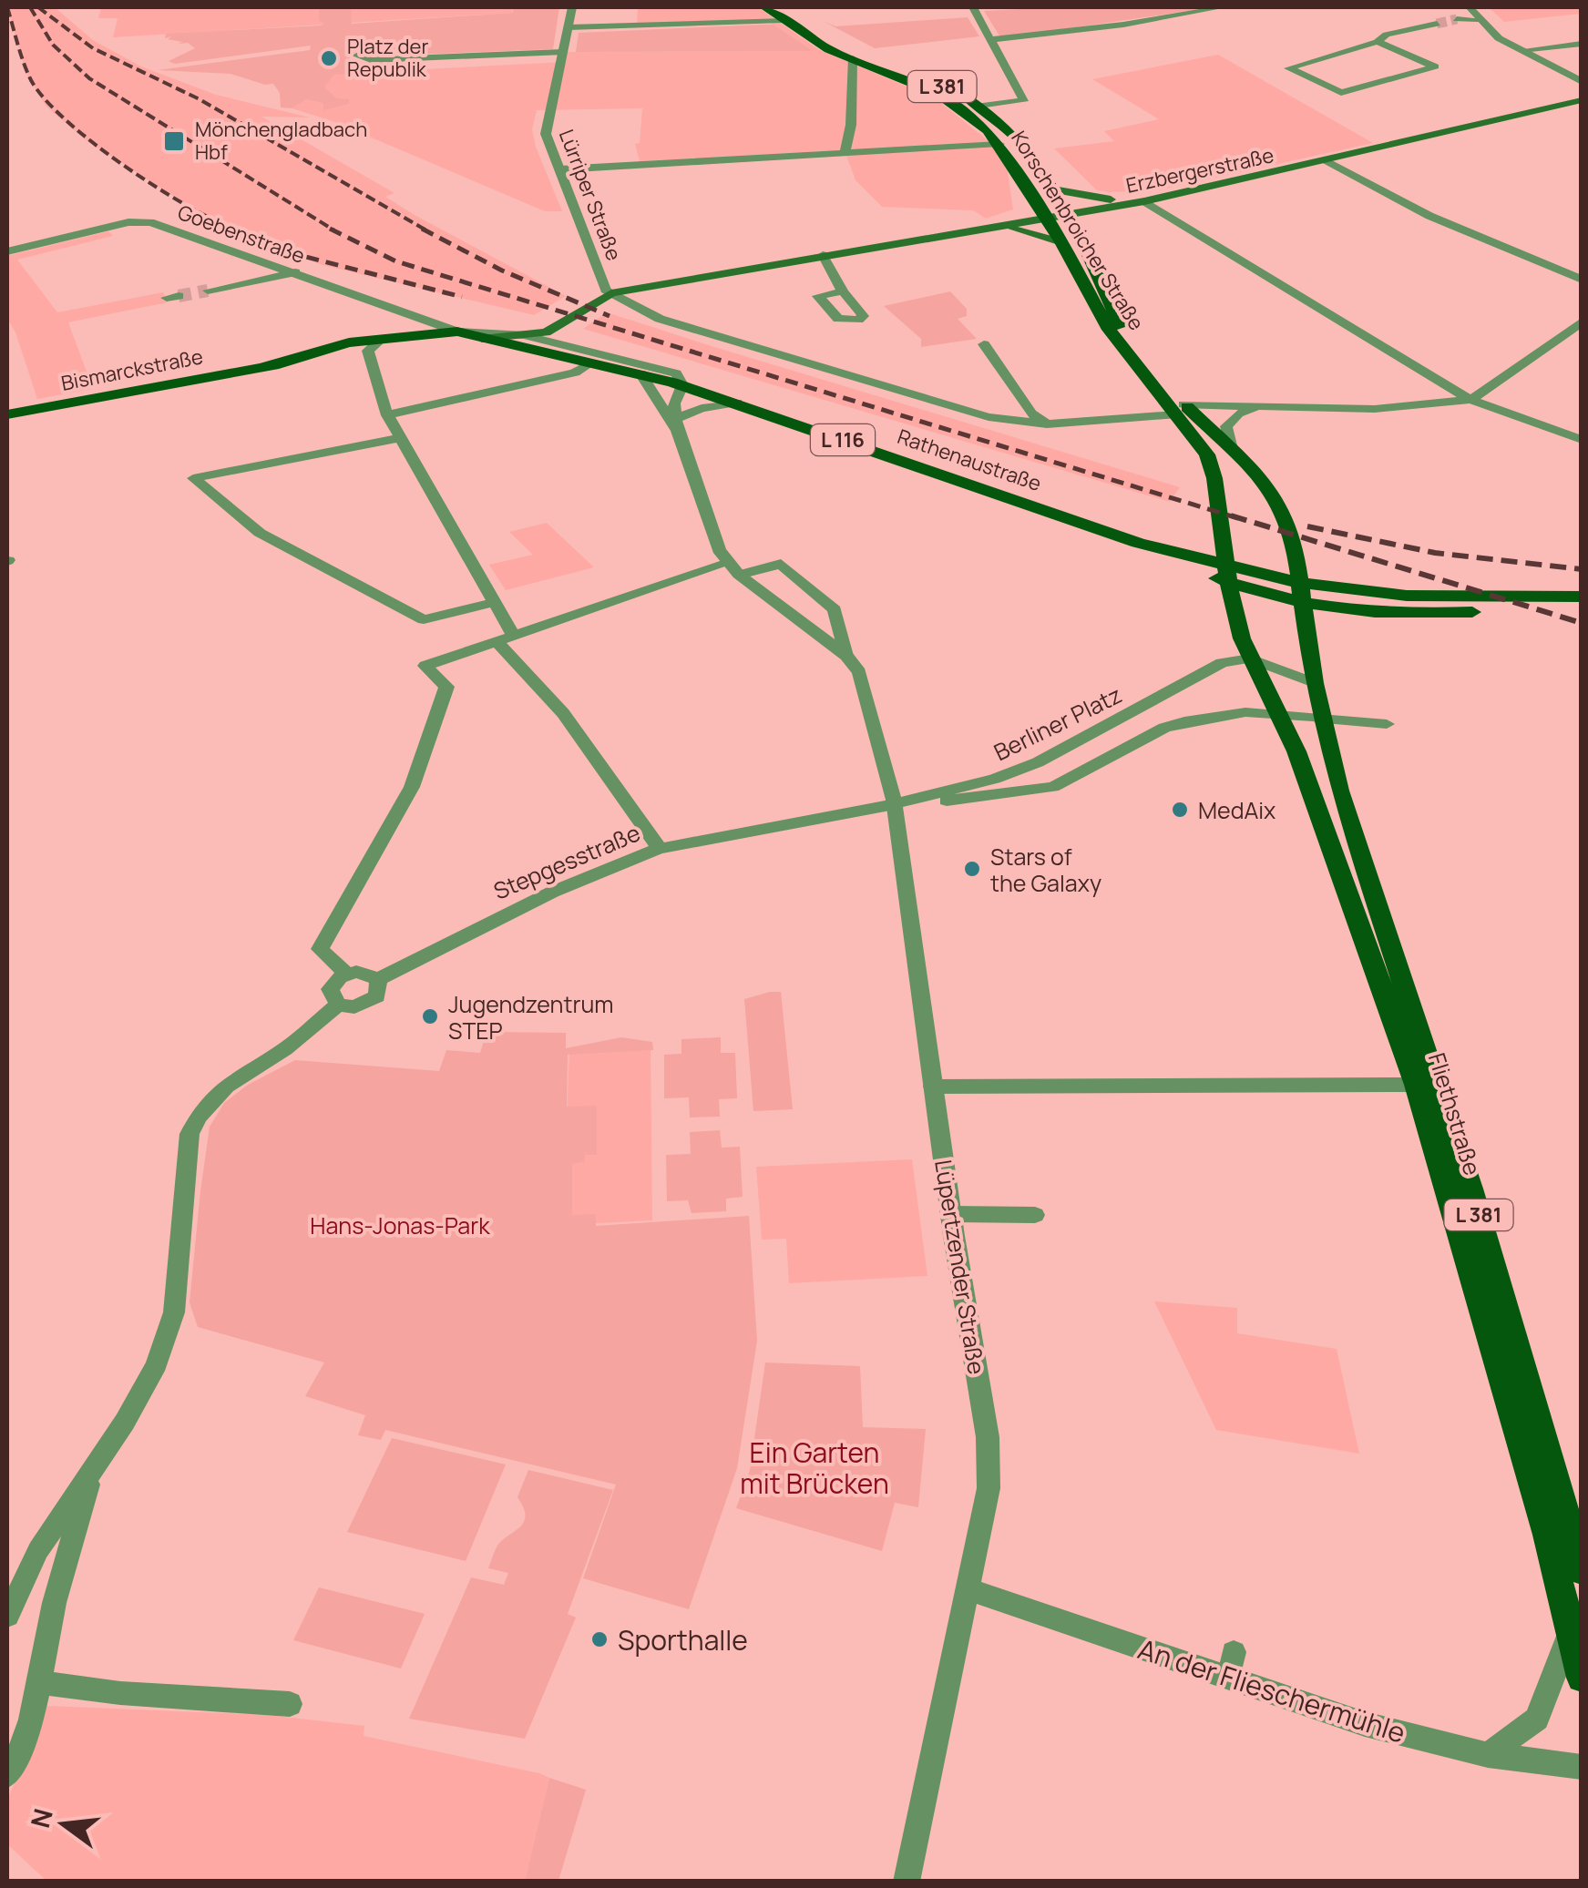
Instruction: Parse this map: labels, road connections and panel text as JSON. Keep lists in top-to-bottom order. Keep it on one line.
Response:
{"streets":{"main road":["L 381","Erzbergerstraße","Korschenbroicher Straße","Bismarckstraße","L 116","Rathenaustraße","Fliethstraße"],"street":["Lürriper Straße","Goebenstraße","Berliner Platz","Stepgesstraße","Lüpertzender Straße","An der Flieschermühle"]},"crossings":[["Erzbergerstraße","Lürriper Straße"],["Erzbergerstraße","Korschenbroicher Straße"],["Erzbergerstraße","Goebenstraße"],["Erzbergerstraße","Bismarckstraße"],["Erzbergerstraße","Rathenaustraße"],["Korschenbroicher Straße","L 116"],["Korschenbroicher Straße","Rathenaustraße"],["Korschenbroicher Straße","Fliethstraße"],["Goebenstraße","Bismarckstraße"],["Goebenstraße","Rathenaustraße"],["Bismarckstraße","Rathenaustraße"],["L 116","Rathenaustraße"],["L 116","Fliethstraße"],["Rathenaustraße","Fliethstraße"],["Rathenaustraße","Lüpertzender Straße"],["Berliner Platz","Stepgesstraße"],["Berliner Platz","Fliethstraße"],["Berliner Platz","Lüpertzender Straße"],["Stepgesstraße","Lüpertzender Straße"],["Lüpertzender Straße","An der Flieschermühle"]],"parks":["Hans-Jonas-Park","Ein Garten mit Brücken"],"places":{"other":["Platz der Republik","MedAix","Stars of the Galaxy","Jugendzentrum STEP","Sporthalle"],"transit":["Mönchengladbach Hbf"]},"north":"left"}
